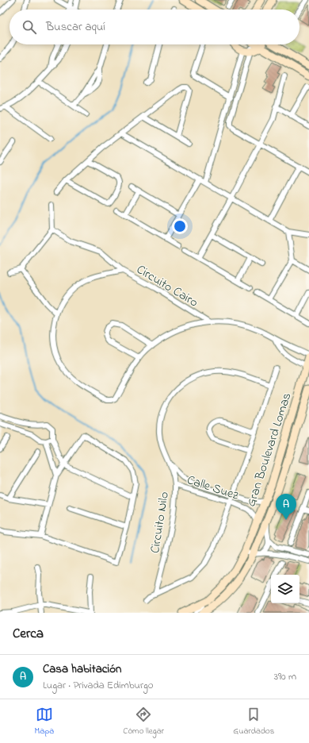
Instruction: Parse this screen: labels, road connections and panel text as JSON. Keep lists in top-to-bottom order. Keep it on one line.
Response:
{"streets":{"main road":["Gran Boulevard Lomas"],"street":["Circuito Cairo","Calle Suez","Circuito Nilo"]},"crossings":[["Gran Boulevard Lomas","Calle Suez"],["Calle Suez","Circuito Nilo"]],"page":{"search":"Buscar aquí","pins":"A","heading":"Cerca","list":[{"mark":"A","name":"Casa habitación","note":"Lugar · Privada Edimburgo","value":"390 m"}],"nav":["Mapa","Cómo llegar","Guardados"]}}
